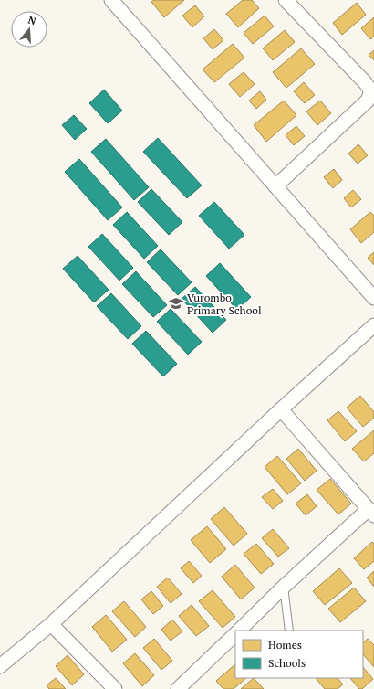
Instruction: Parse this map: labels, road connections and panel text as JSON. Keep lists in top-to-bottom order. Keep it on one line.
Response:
{"places":{"school or university":["Vurombo Primary School"]},"legend":["Homes","Schools"],"north":"top"}
